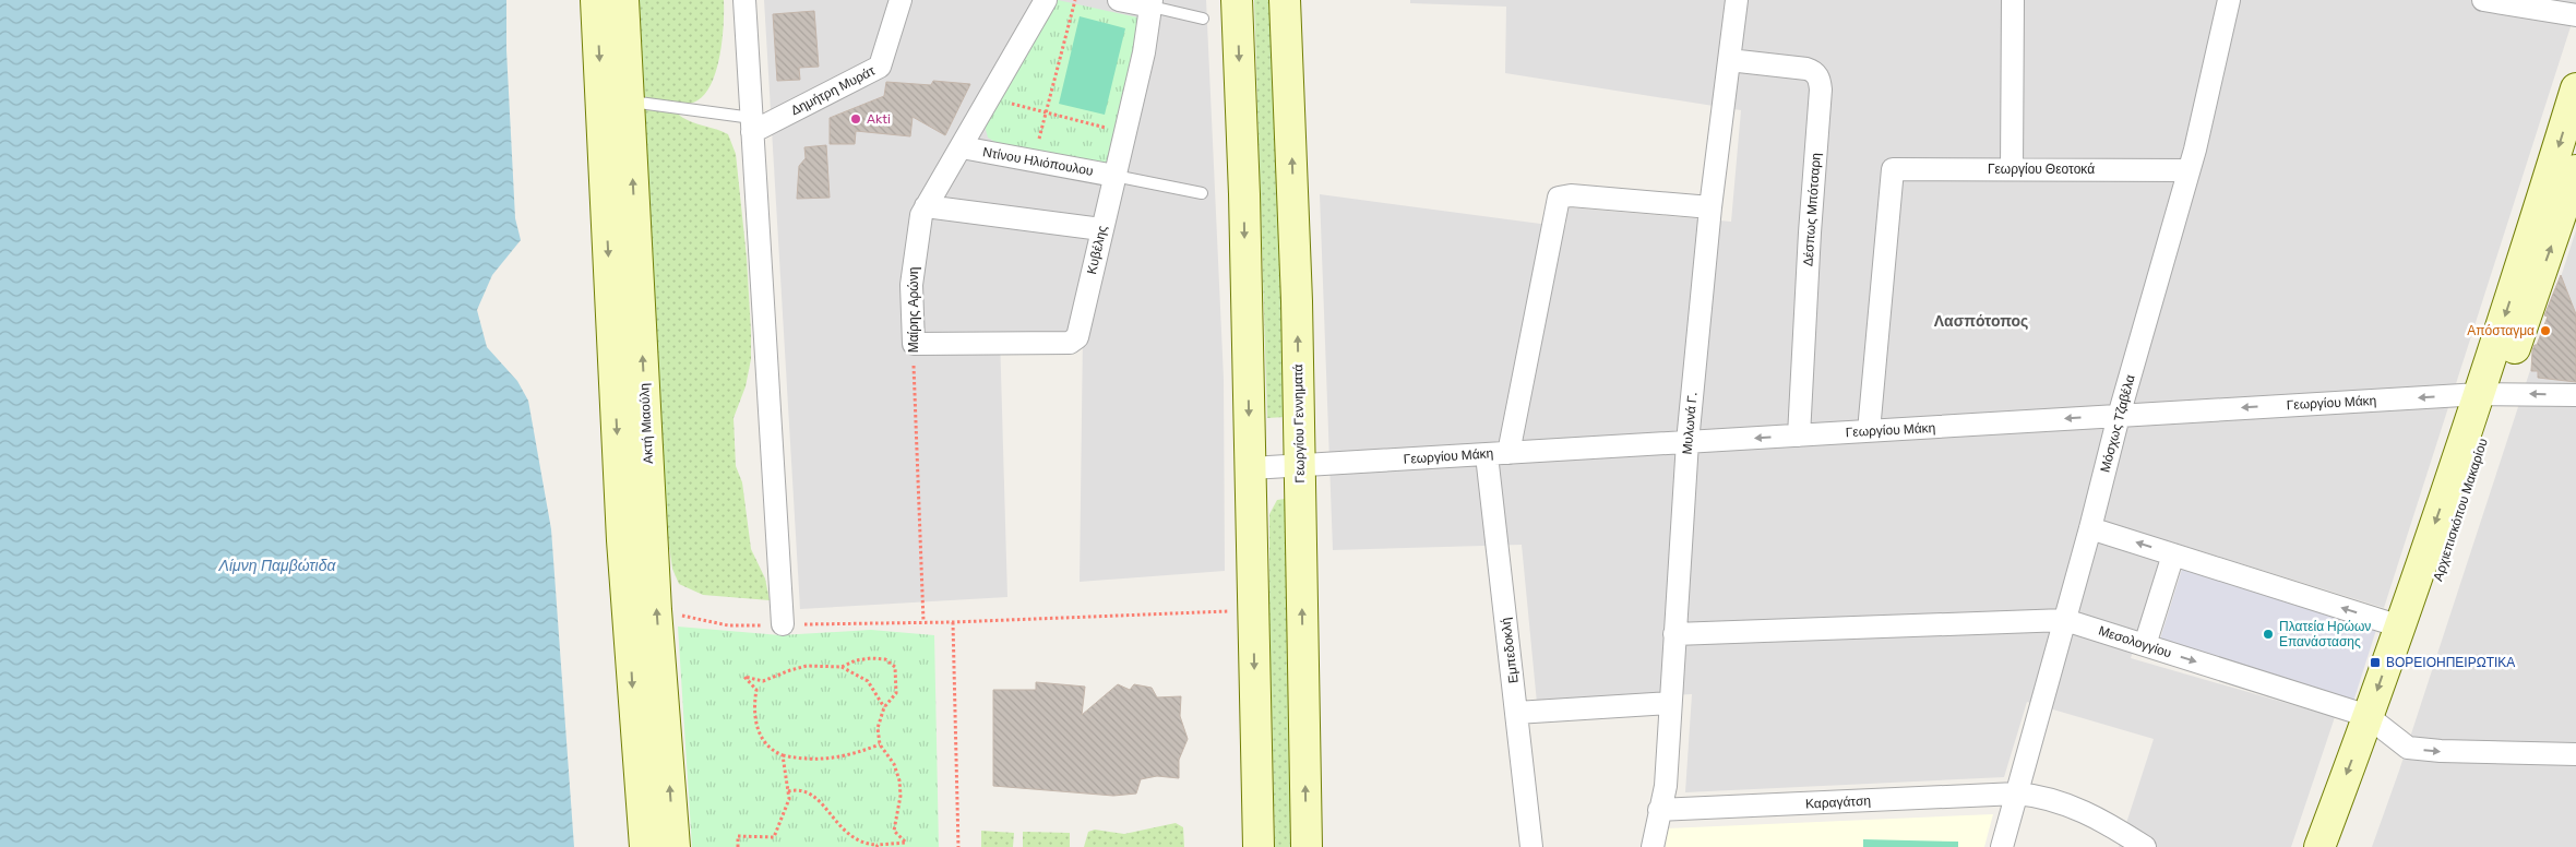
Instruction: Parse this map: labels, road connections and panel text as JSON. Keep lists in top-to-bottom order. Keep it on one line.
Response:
{"streets":{"street":["Δημήτρη Μυράτ","Ντίνου Ηλιόπουλου","Γεωργίου Θεοτοκά","Δέσπως Μπότσαρη","Κυβέλης","Μαίρης Αρώνη","Γεωργίου Μάκη","Ακτή Μιαούλη","Γεωργίου Γεννηματά","Μυλωνά Γ.","Μόσχως Τζαβέλα","Αρχιεπισκόπου Μακαρίου","Μεσολογγίου","Εμπεδοκλή","Καραγάτση"]},"crossings":[["Ντίνου Ηλιόπουλου","Κυβέλης"],["Ντίνου Ηλιόπουλου","Μαίρης Αρώνη"],["Γεωργίου Θεοτοκά","Γεωργίου Μάκη"],["Γεωργίου Θεοτοκά","Μόσχως Τζαβέλα"],["Δέσπως Μπότσαρη","Γεωργίου Μάκη"],["Δέσπως Μπότσαρη","Μυλωνά Γ."],["Κυβέλης","Μαίρης Αρώνη"],["Γεωργίου Μάκη","Γεωργίου Γεννηματά"],["Γεωργίου Μάκη","Μυλωνά Γ."],["Γεωργίου Μάκη","Μόσχως Τζαβέλα"],["Γεωργίου Μάκη","Αρχιεπισκόπου Μακαρίου"],["Γεωργίου Μάκη","Εμπεδοκλή"],["Μυλωνά Γ.","Μεσολογγίου"],["Μυλωνά Γ.","Καραγάτση"],["Μόσχως Τζαβέλα","Μεσολογγίου"],["Μόσχως Τζαβέλα","Καραγάτση"],["Αρχιεπισκόπου Μακαρίου","Μεσολογγίου"]],"one_way":["Γεωργίου Μάκη"],"districts":["Λασπότοπος"],"water":["Λίμνη Παμβώτιδα"],"places":{"other":["Akti","Απόσταγμα","Πλατεία Ηρώων Επανάστασης"],"transit":["ΒΟΡΕΙΟΗΠΕΙΡΩΤΙΚΑ"]}}
